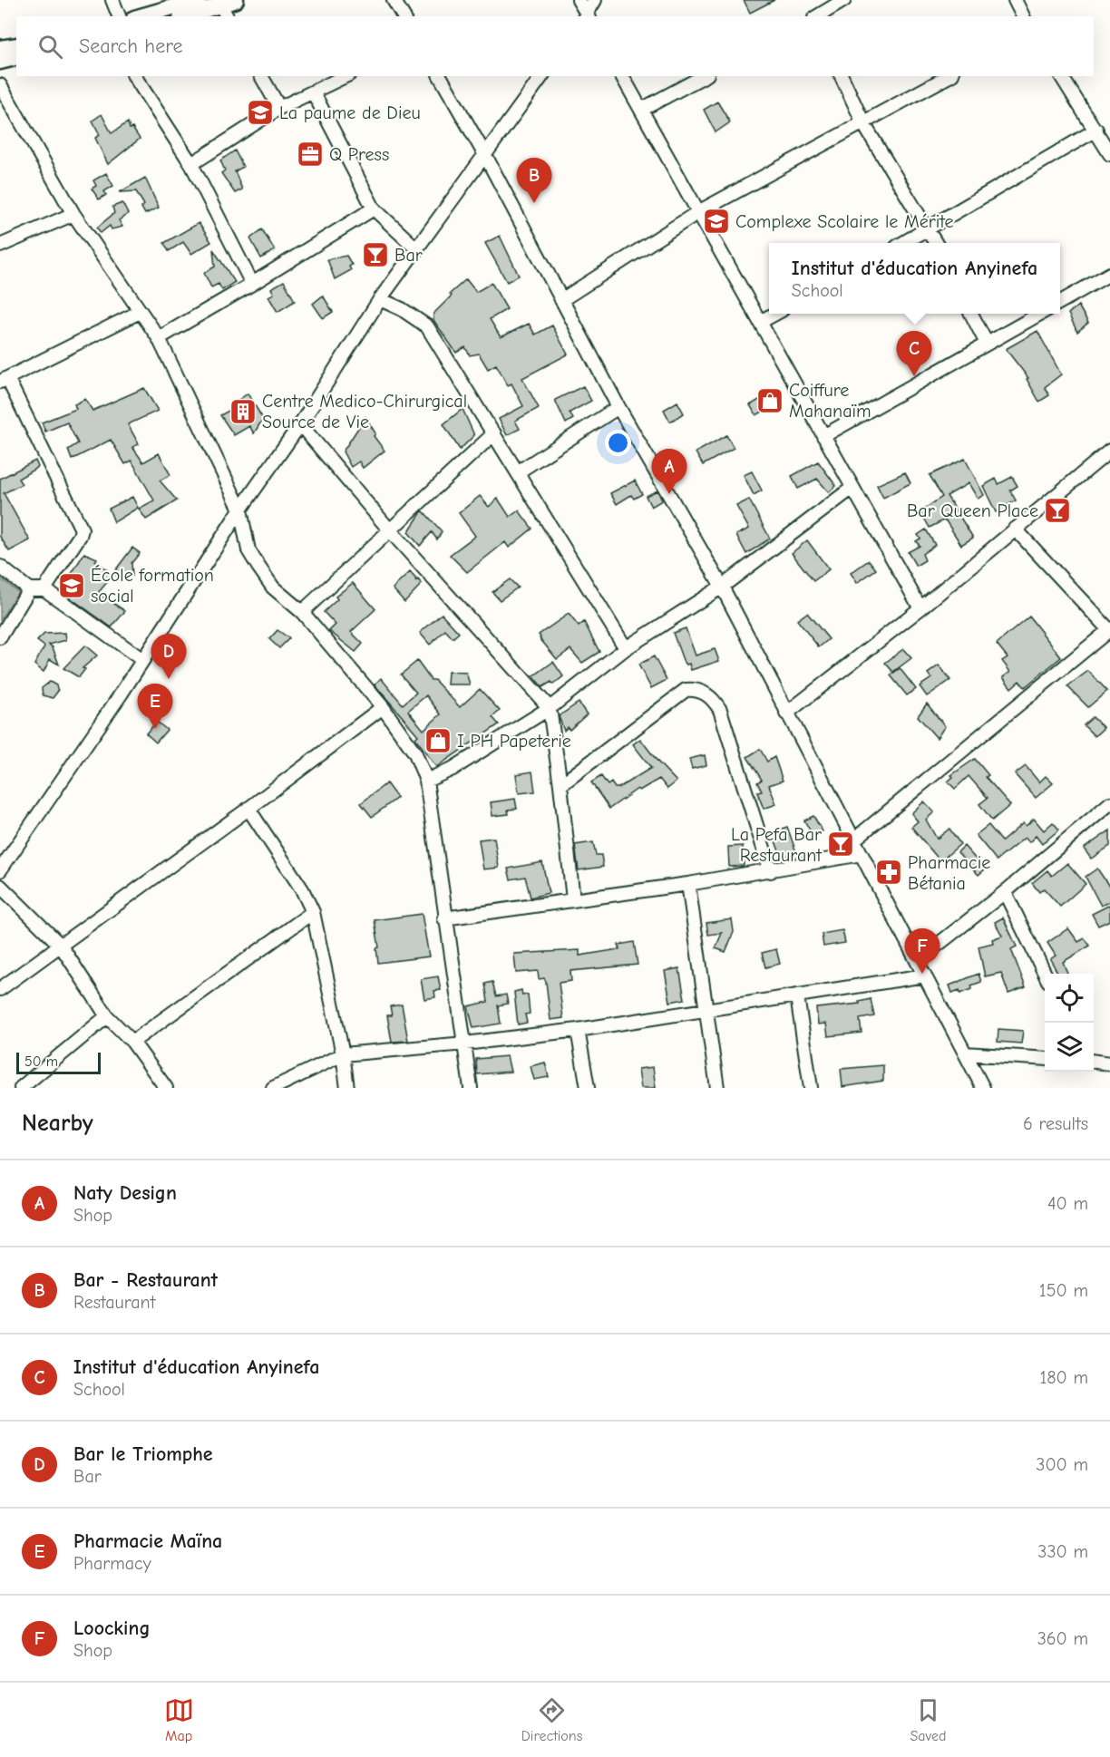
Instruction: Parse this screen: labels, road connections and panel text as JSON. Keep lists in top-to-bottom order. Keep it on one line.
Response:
{"places":{"school or university":["La paume de Dieu","Complexe Scolaire le Mérite","École formation social"],"office":["Q Press"],"bar":["Bar","Bar Queen Place","La Pefa Bar Restaurant"],"shop":["Coiffure Mahanaïm","I PH Papeterie"],"building":["Centre Medico-Chirurgical Source de Vie"],"pharmacy":["Pharmacie Bétania"]},"scale_bar":"50 m","page":{"search":"Search here","pins":["B","C","A","D","E","F"],"popup":["Institut d'éducation Anyinefa","School"],"scale":"50 m","heading":["Nearby","6 results"],"list":[{"mark":"A","name":"Naty Design","note":"Shop","value":"40 m"},{"mark":"B","name":"Bar - Restaurant","note":"Restaurant","value":"150 m"},{"mark":"C","name":"Institut d'éducation Anyinefa","note":"School","value":"180 m"},{"mark":"D","name":"Bar le Triomphe","note":"Bar","value":"300 m"},{"mark":"E","name":"Pharmacie Maïna","note":"Pharmacy","value":"330 m"},{"mark":"F","name":"Loocking","note":"Shop","value":"360 m"}],"nav":["Map","Directions","Saved"]}}
